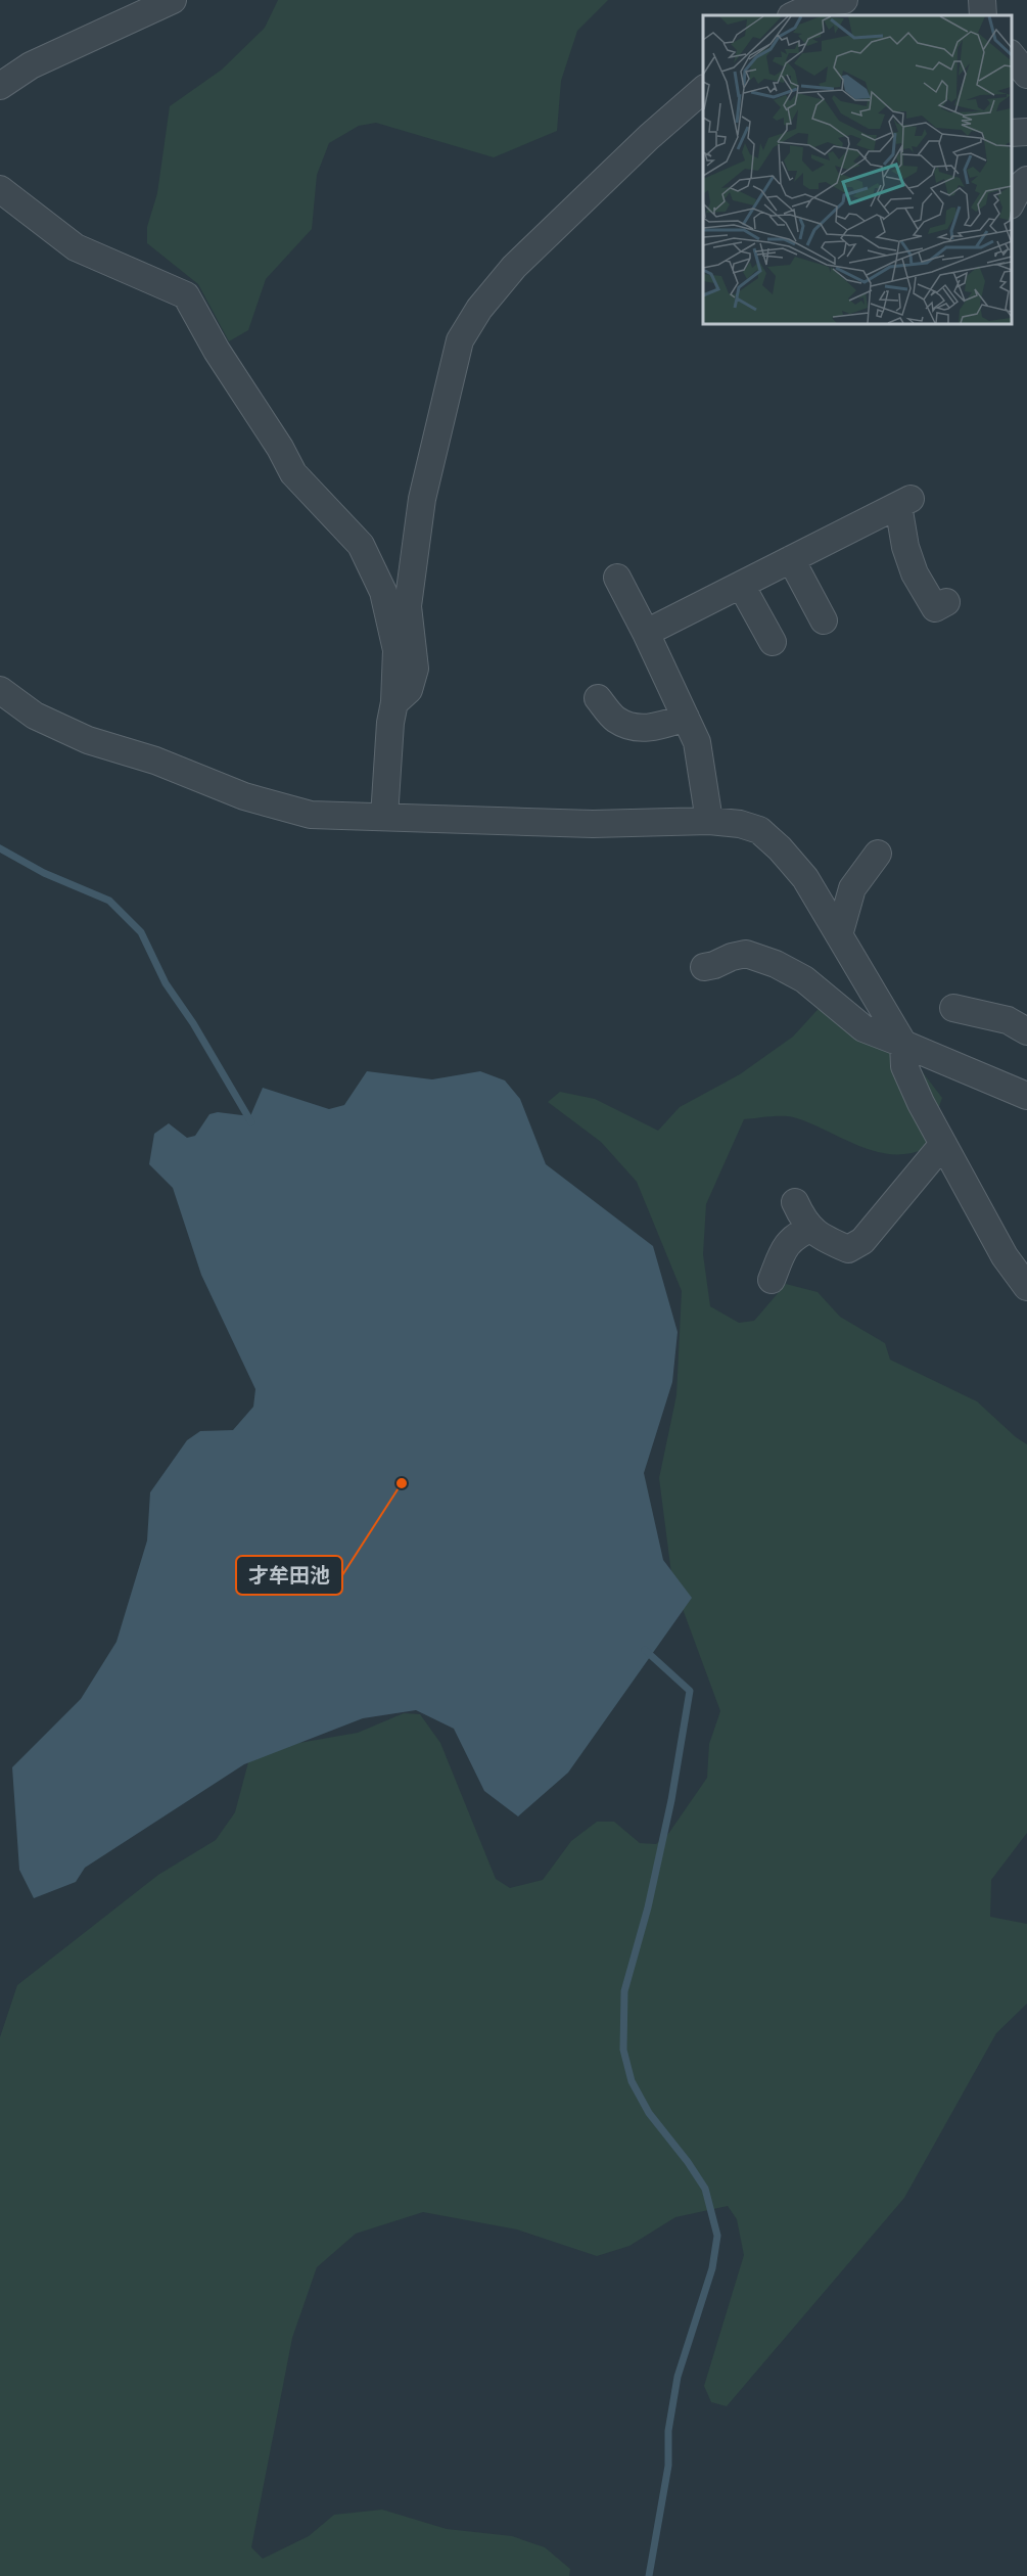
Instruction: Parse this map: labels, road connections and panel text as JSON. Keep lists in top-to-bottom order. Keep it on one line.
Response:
{"places":["才牟田池"]}
